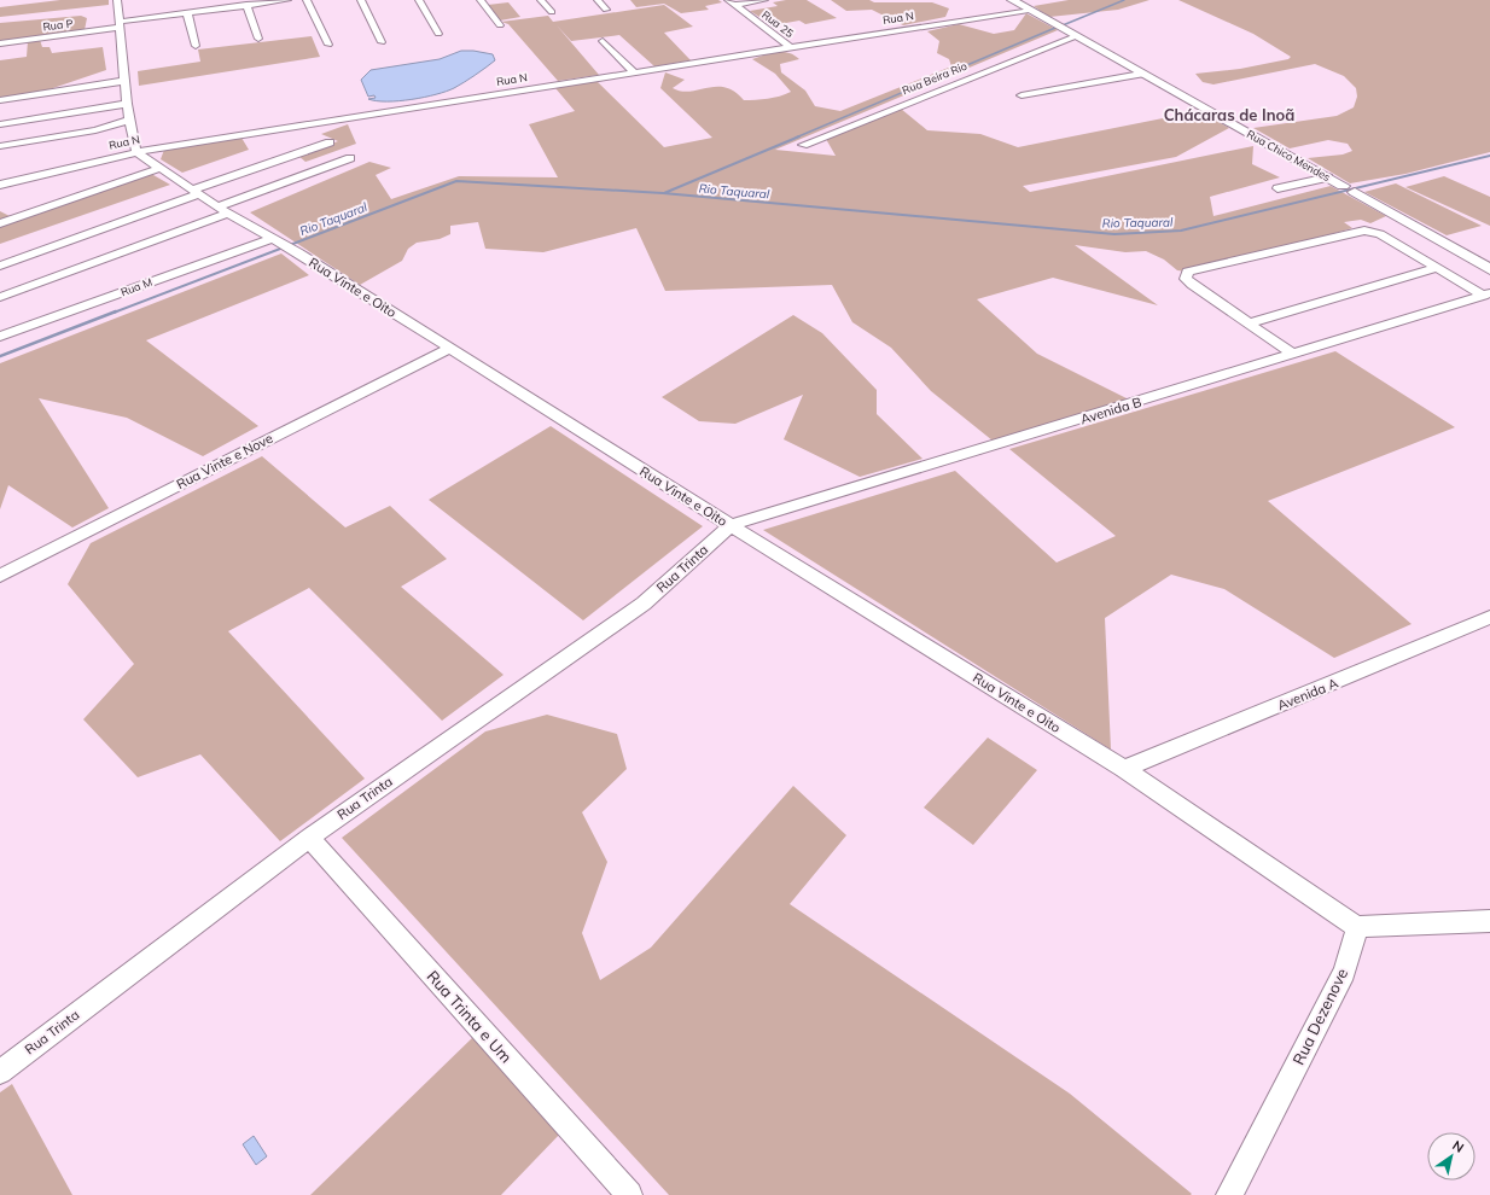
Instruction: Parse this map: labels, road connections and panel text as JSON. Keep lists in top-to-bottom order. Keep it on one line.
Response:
{"streets":{"main road":["Rua Chico Mendes"],"street":["Rua N","Rua 25","Rua P","Rua Beira Rio","Rua M","Rua Vinte e Oito","Avenida B","Rua Vinte e Nove","Rua Trinta","Avenida A","Rua Trinta e Um","Rua Dezenove"]},"crossings":[["Rua N","Rua 25"],["Rua N","Rua Chico Mendes"],["Rua N","Rua Vinte e Oito"],["Rua Beira Rio","Rua Chico Mendes"],["Rua M","Rua Vinte e Oito"],["Rua Vinte e Oito","Avenida B"],["Rua Vinte e Oito","Rua Vinte e Nove"],["Rua Vinte e Oito","Rua Trinta"],["Rua Vinte e Oito","Avenida A"],["Rua Vinte e Oito","Rua Dezenove"],["Avenida B","Rua Trinta"],["Rua Trinta","Rua Trinta e Um"]],"districts":["Chácaras de Inoã"],"water":["Rio Taquaral"],"north":"top right"}
